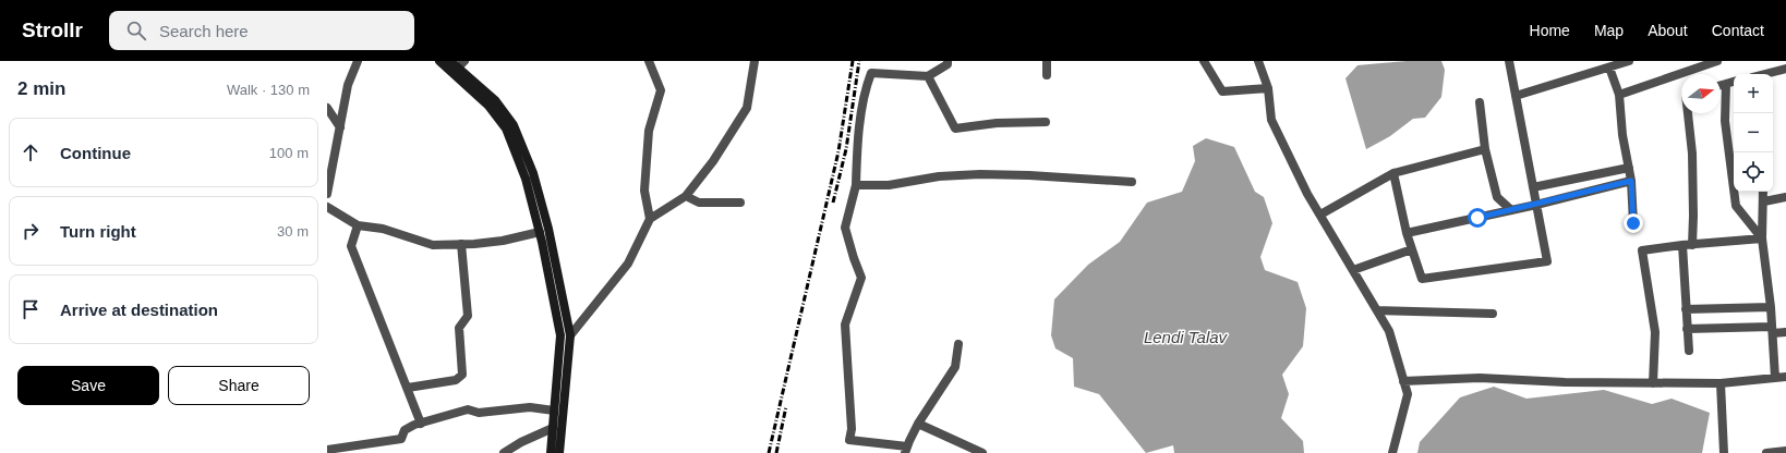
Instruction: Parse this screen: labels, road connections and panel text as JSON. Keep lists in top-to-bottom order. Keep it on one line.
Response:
{"water":["Lendi Talav"],"north":"right","page":{"header":"Strollr","search":"Search here","nav":["Home","Map","About","Contact"],"heading":["2 min","Walk · 130 m"],"map_buttons":["+","−"],"list":[["Continue","100 m"],["Turn right","30 m"],"Arrive at destination"],"buttons":["Save","Share"]}}
